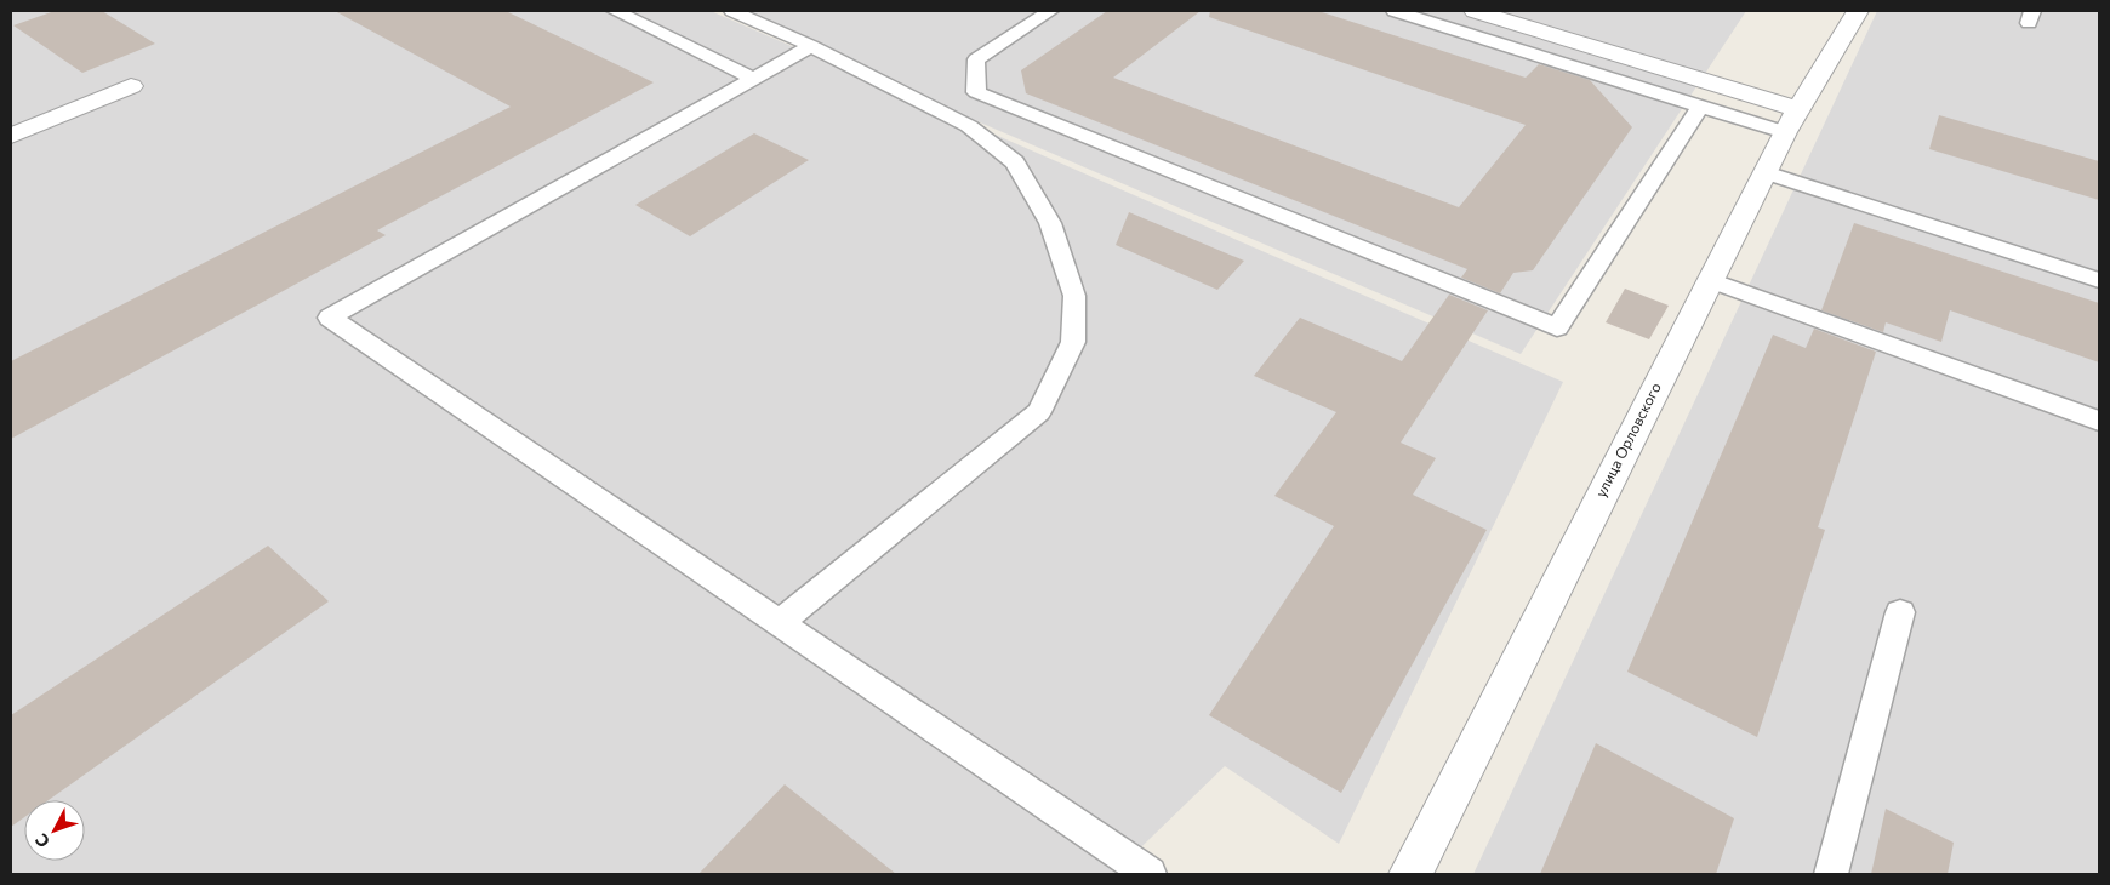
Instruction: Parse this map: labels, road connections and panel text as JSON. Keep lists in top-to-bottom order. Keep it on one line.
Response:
{"streets":{"street":["улица Орловского"]},"north":"bottom left"}
